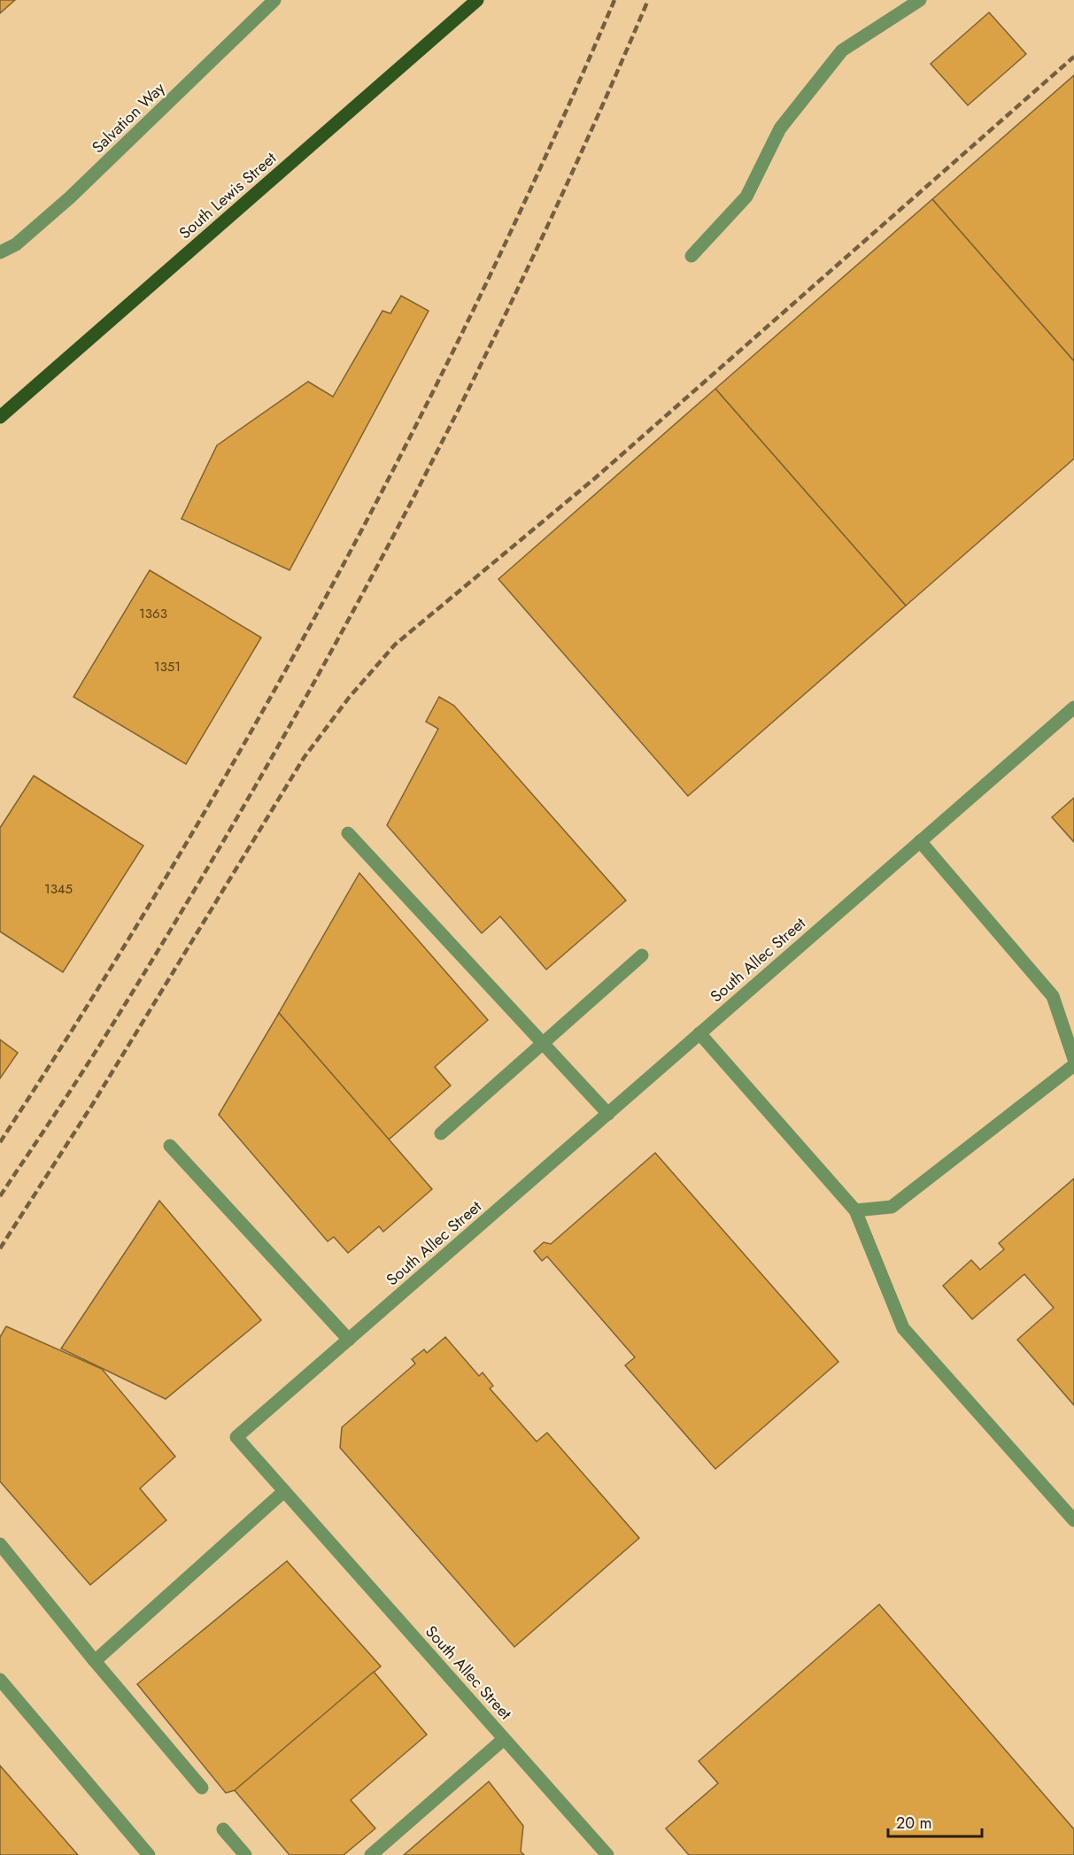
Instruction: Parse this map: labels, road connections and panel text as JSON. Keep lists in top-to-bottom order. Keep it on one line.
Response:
{"streets":{"main road":["South Lewis Street"],"street":["Salvation Way","South Allec Street"]},"house_numbers":["1363","1351","1345"],"scale_bar":"20 m"}
